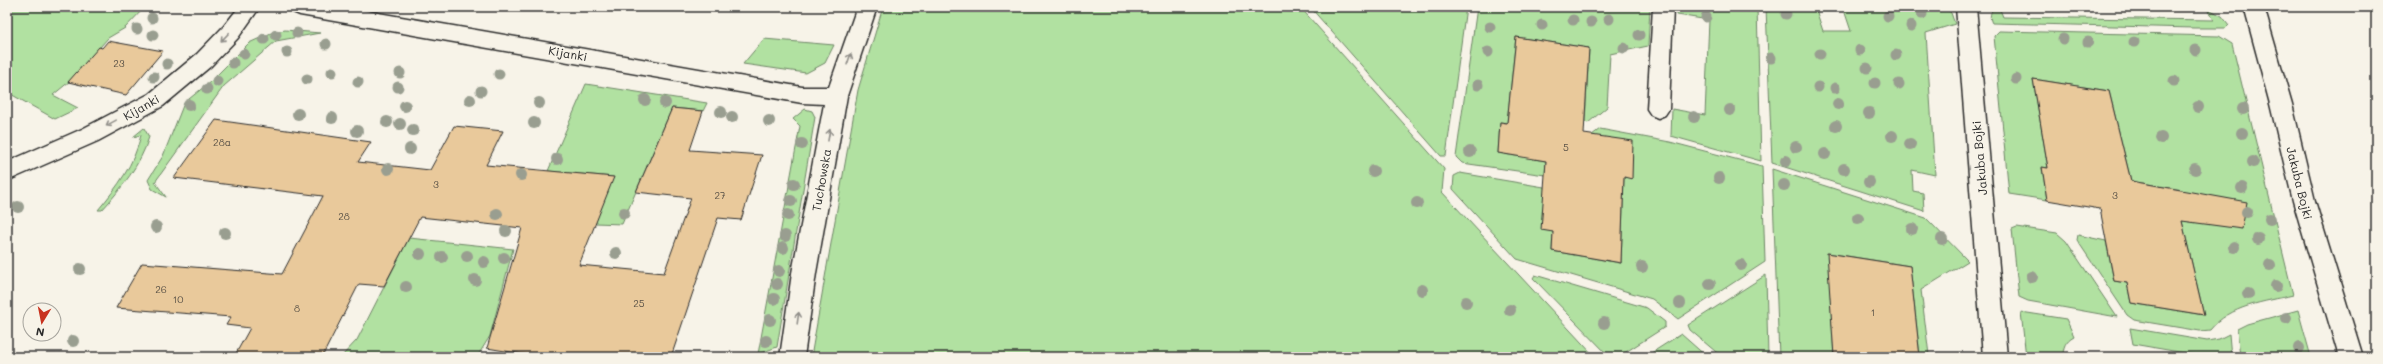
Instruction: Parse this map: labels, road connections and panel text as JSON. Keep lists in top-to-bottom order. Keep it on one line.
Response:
{"streets":{"street":["Kijanki","Jakuba Bojki","Tuchowska"]},"crossings":[["Kijanki","Tuchowska"]],"one_way":["Tuchowska"],"house_numbers":["23","28a","5","3","27","3","28","26","10","25","8","1"],"north":"bottom"}
